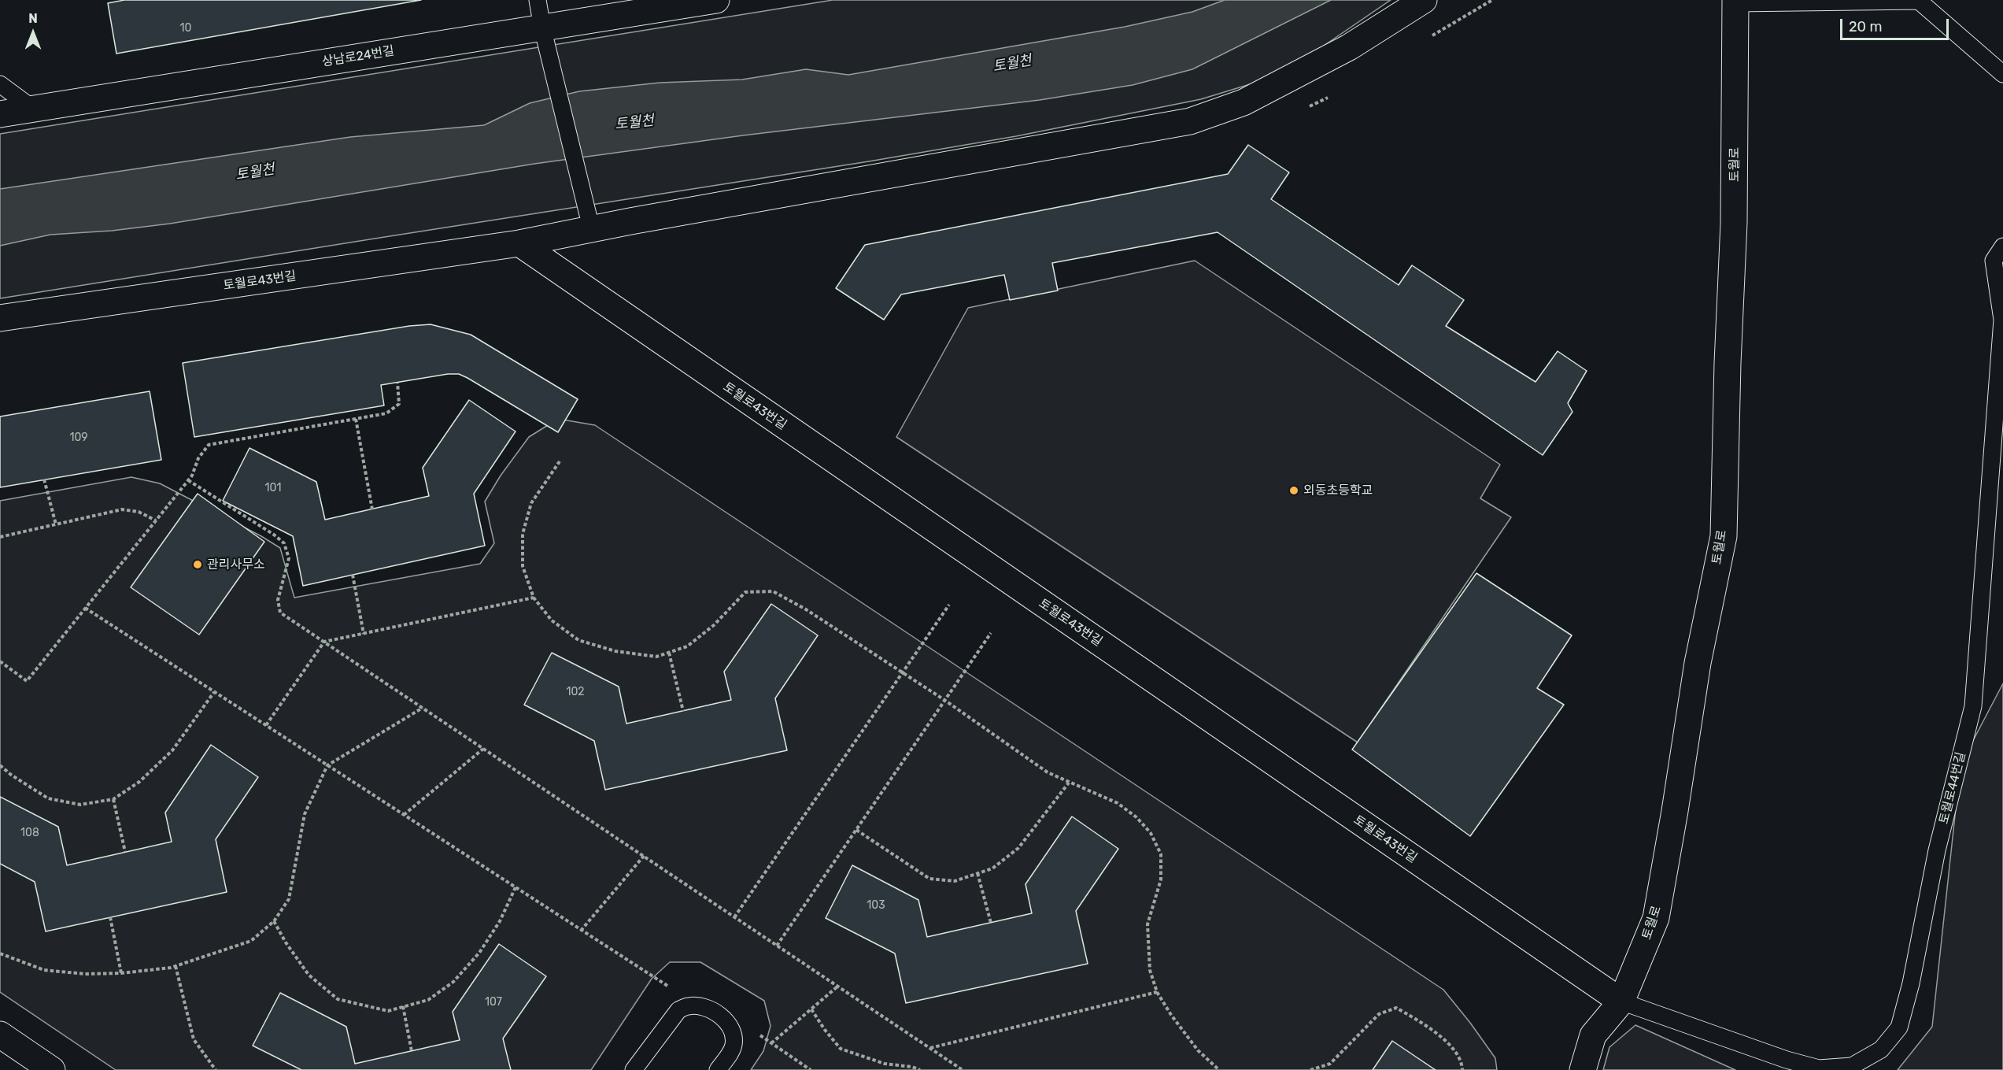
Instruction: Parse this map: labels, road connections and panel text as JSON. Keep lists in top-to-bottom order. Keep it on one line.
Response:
{"streets":{"street":["상남로24번길","토월로","토월로43번길"],"lane":["토월로44번길"]},"crossings":[["토월로","토월로43번길"],["토월로","토월로44번길"],["토월로43번길","토월로44번길"]],"water":["토월천"],"places":["외동초등학교","관리사무소"],"house_numbers":["10","109","101","102","108","103","107"],"scale_bar":"20 m","north":"top"}
